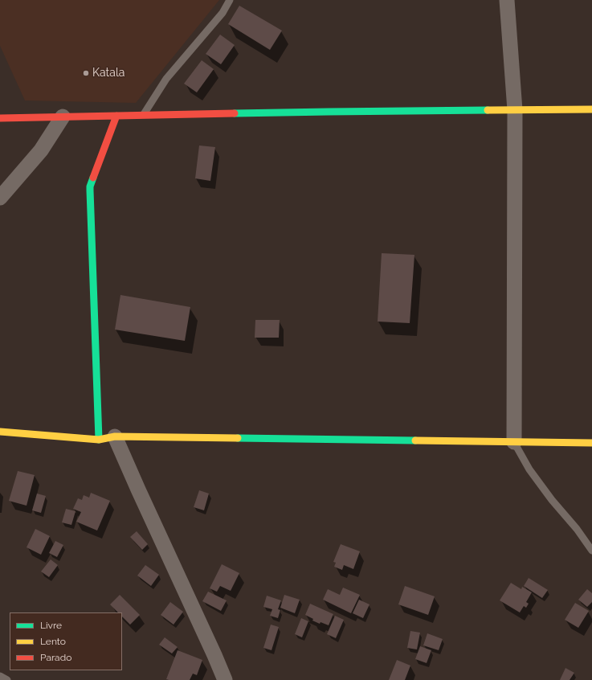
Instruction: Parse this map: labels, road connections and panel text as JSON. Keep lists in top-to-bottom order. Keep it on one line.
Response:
{"places":["Katala"],"legend":["Livre","Lento","Parado"]}
